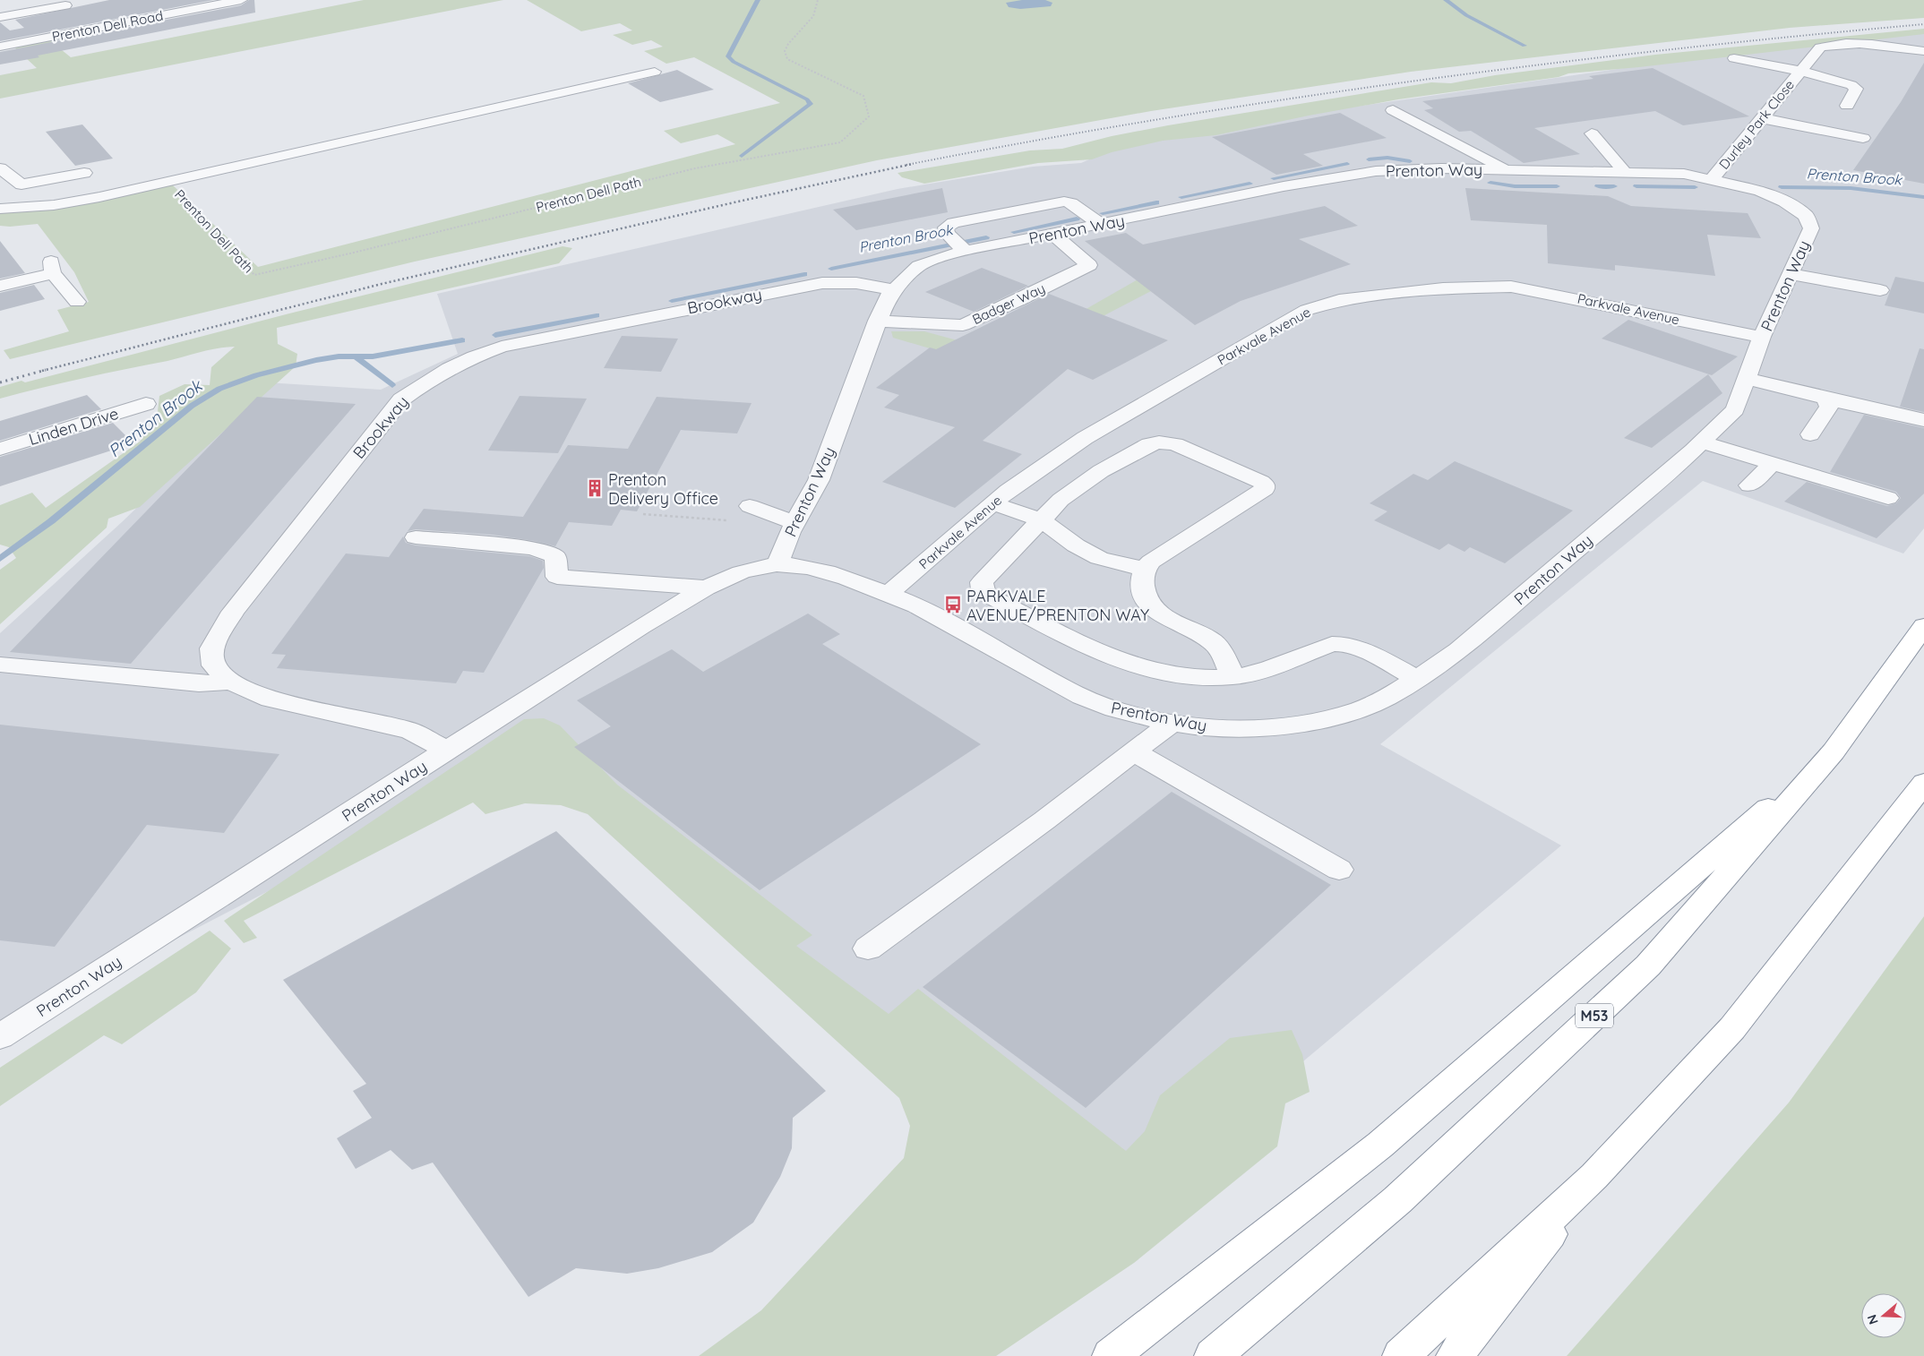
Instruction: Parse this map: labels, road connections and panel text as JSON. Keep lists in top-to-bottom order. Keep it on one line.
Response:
{"streets":{"highway":["M53"],"street":["Prenton Dell Road","Durley Park Close","Prenton Way","Brookway","Badger Way","Parkvale Avenue","Linden Drive"],"path":["Prenton Dell Path"]},"crossings":[["Durley Park Close","Prenton Way"],["Prenton Way","Brookway"],["Prenton Way","Badger Way"],["Prenton Way","Parkvale Avenue"]],"water":["Prenton Brook"],"places":{"building":["Prenton Delivery Office"],"bus stop":["PARKVALE AVENUE/PRENTON WAY"]},"north":"left"}
